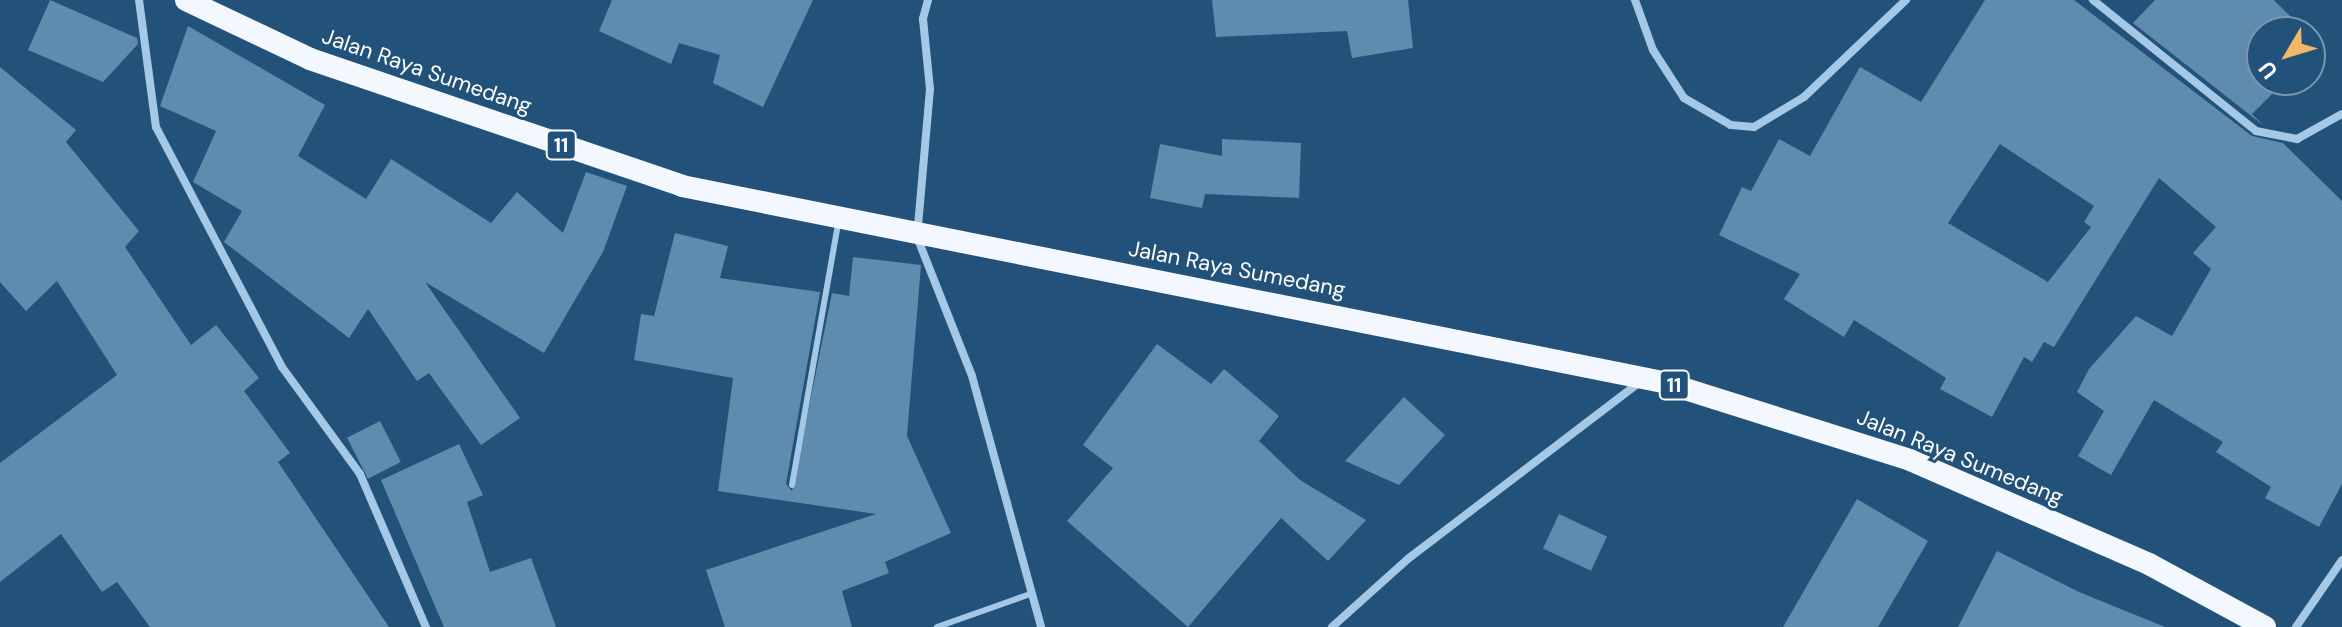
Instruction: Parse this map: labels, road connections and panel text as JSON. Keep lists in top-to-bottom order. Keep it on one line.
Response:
{"streets":{"highway":["Jalan Raya Sumedang","11"]},"north":"bottom left"}
